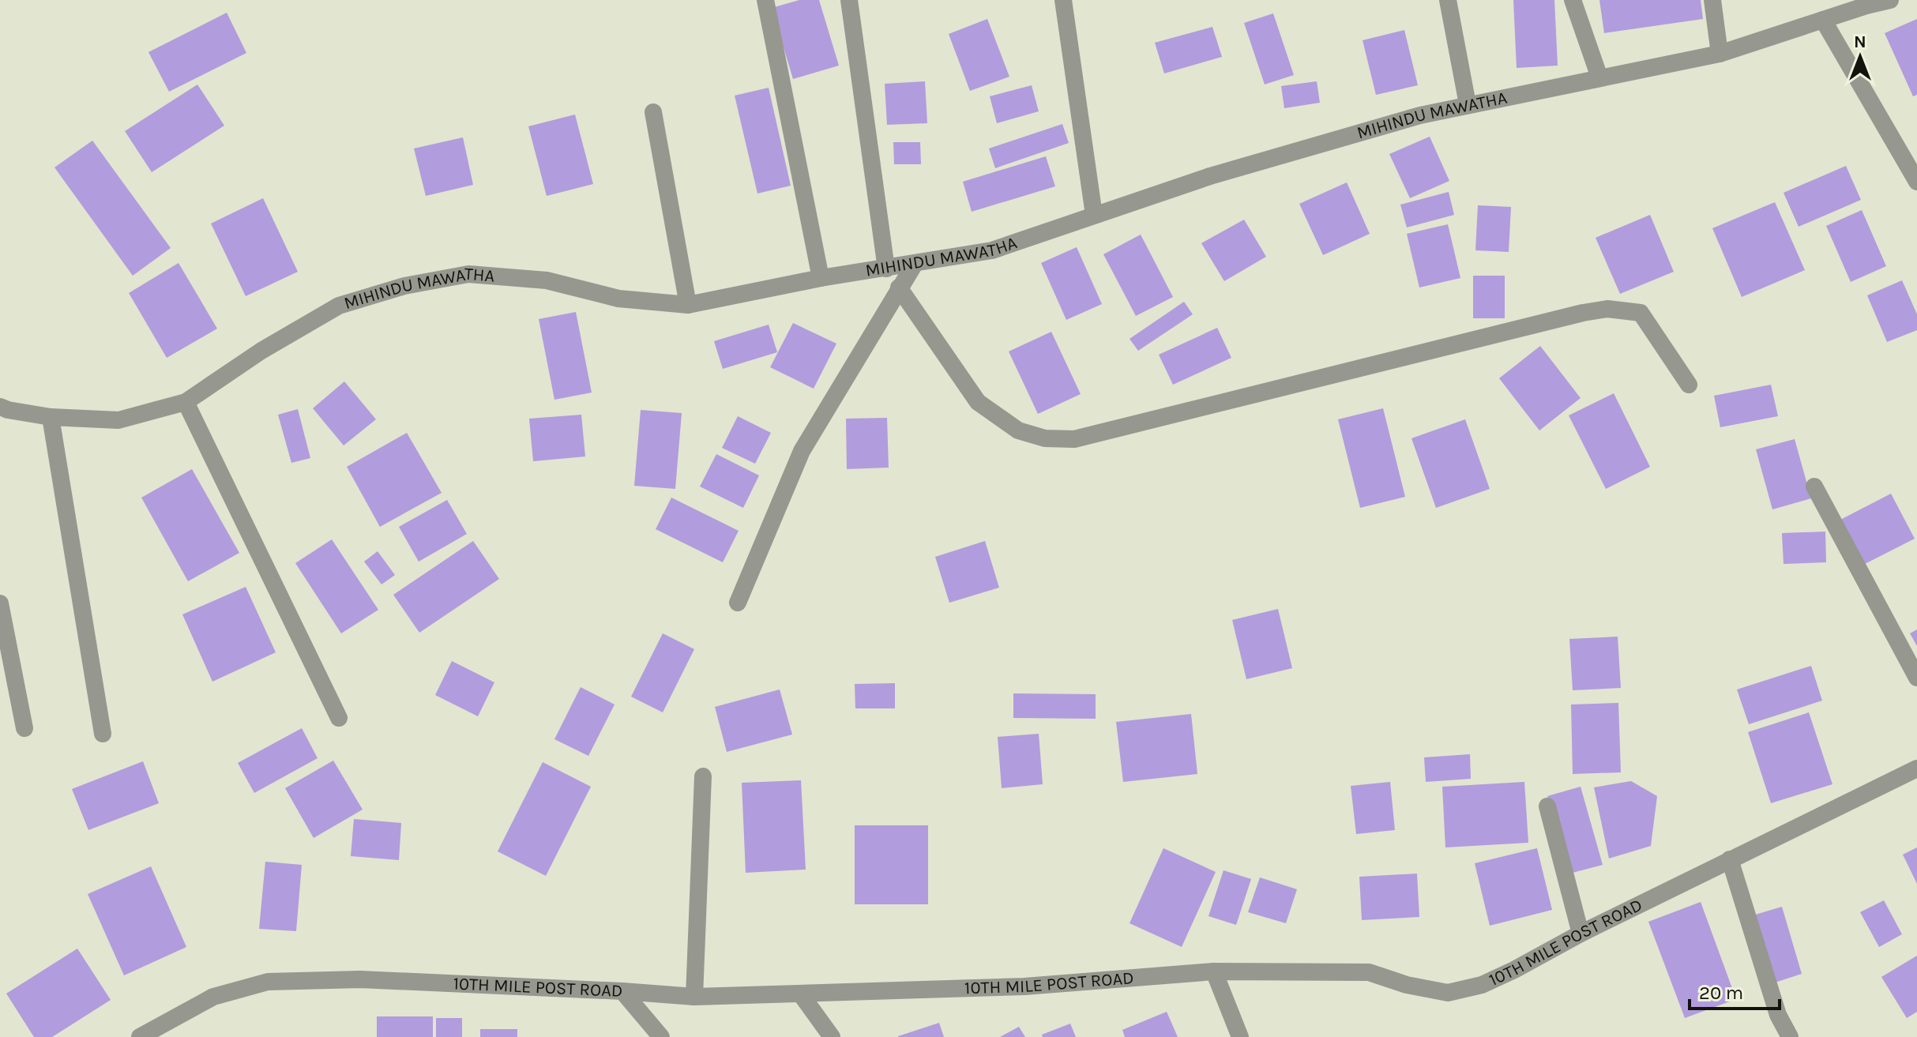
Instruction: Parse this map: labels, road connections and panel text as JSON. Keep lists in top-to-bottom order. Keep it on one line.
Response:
{"streets":{"street":["MIHINDU MAWATHA","10TH MILE POST ROAD"]},"scale_bar":"20 m","north":"top"}
